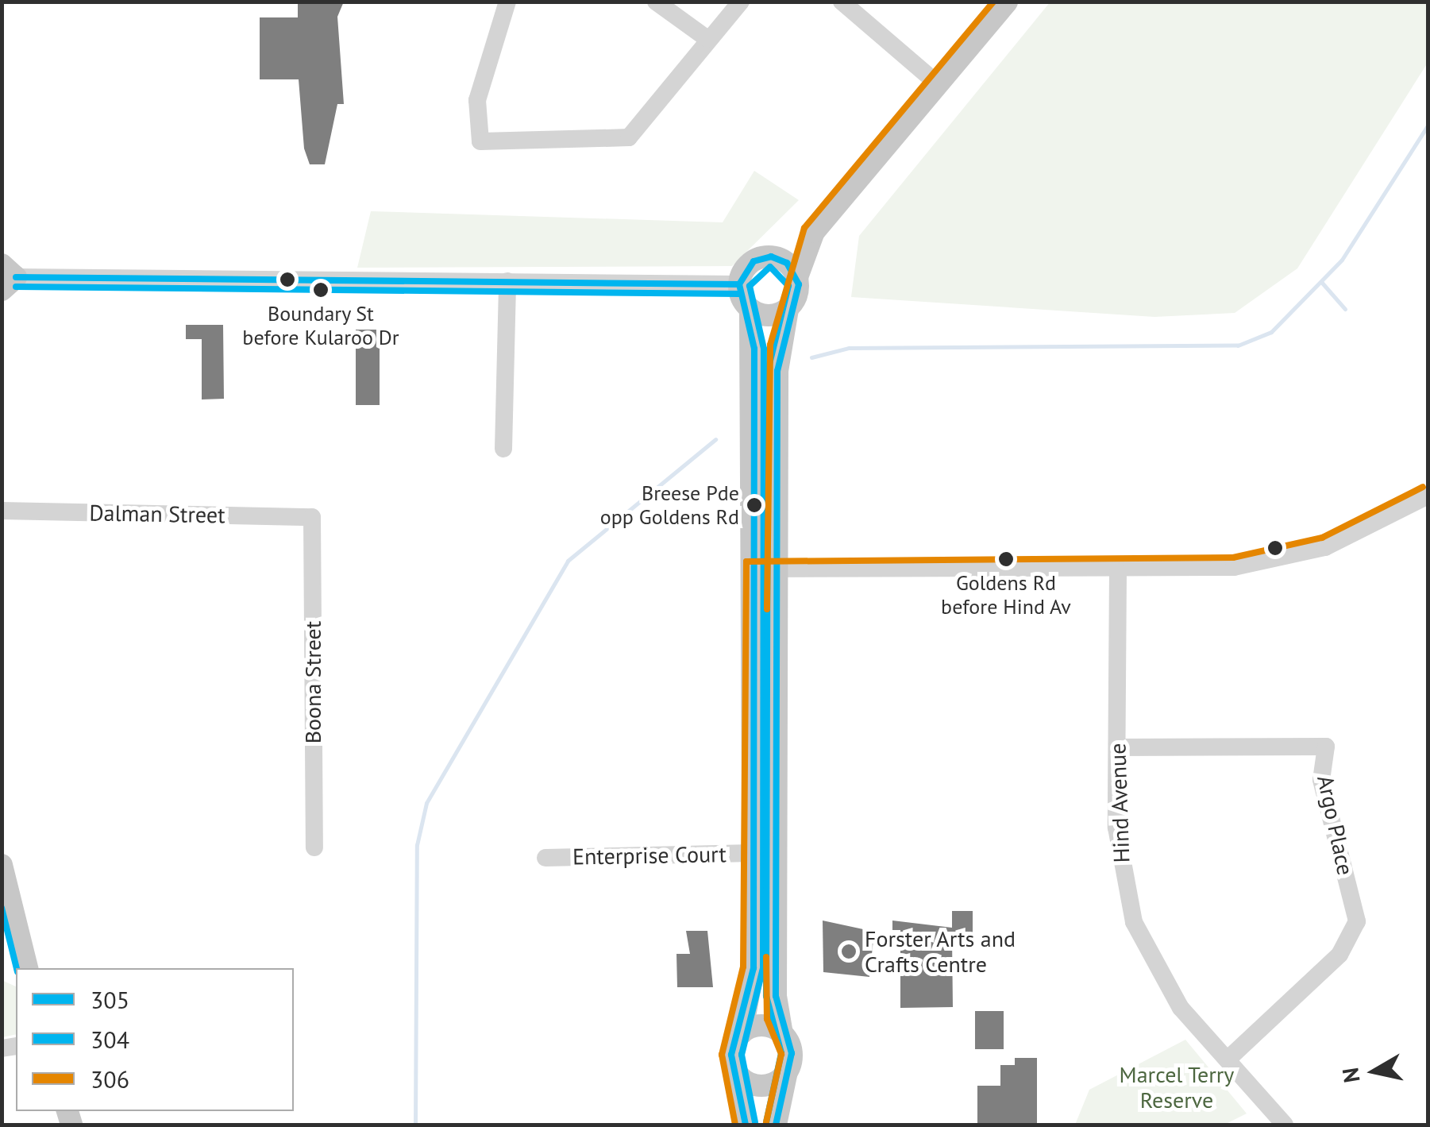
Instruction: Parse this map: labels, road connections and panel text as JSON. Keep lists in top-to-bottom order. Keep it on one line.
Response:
{"streets":{"street":["Dalman Street","Boona Street","Hind Avenue","Argo Place","Enterprise Court"]},"crossings":[["Dalman Street","Boona Street"],["Hind Avenue","Argo Place"]],"parks":["Marcel Terry Reserve"],"places":["Boundary St before Kularoo Dr","Breese Pde opp Goldens Rd","Goldens Rd before Hind Av","Forster Arts and Crafts Centre"],"lines":["transit line 306","transit line 305","transit line 304"],"legend":["305","304","306"],"north":"left"}
